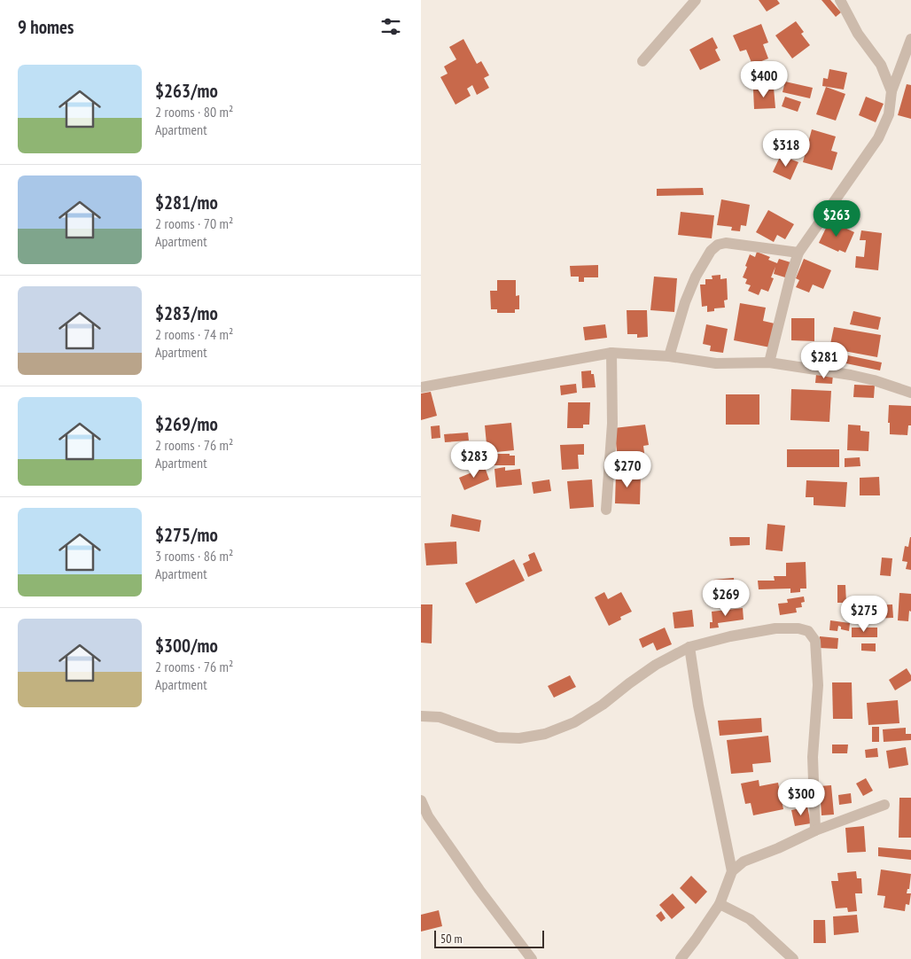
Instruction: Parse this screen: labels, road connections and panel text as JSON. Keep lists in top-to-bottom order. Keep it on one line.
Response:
{"scale_bar":"50 m","page":{"heading":"9 homes","list":[{"name":"$263/mo","note":"2 rooms · 80 m² · Apartment"},{"name":"$281/mo","note":"2 rooms · 70 m² · Apartment"},{"name":"$283/mo","note":"2 rooms · 74 m² · Apartment"},{"name":"$269/mo","note":"2 rooms · 76 m² · Apartment"},{"name":"$275/mo","note":"3 rooms · 86 m² · Apartment"},{"name":"$300/mo","note":"2 rooms · 76 m² · Apartment"}],"price":["$400","$318","$263","$281","$283","$270","$269","$275","$300"],"scale":"50 m"}}
